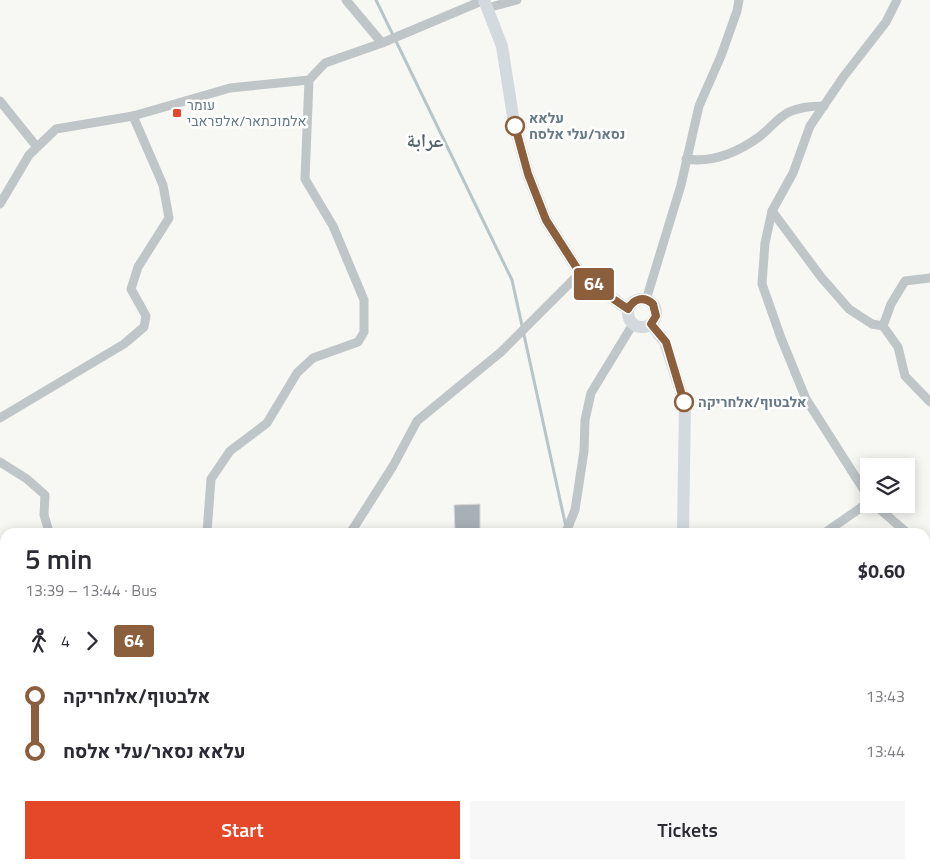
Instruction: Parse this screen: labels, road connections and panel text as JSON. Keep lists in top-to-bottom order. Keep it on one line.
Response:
{"districts":["عرابة"],"places":{"transit":["עומר אלמוכתאר/אלפראבי"],"other":["עלאא נסאר/עלי אלסח","אלבטוף/אלחריקה"]},"lines":["bus line 64"],"page":{"on_map":"64","heading":["5 min","13:39 – 13:44 · Bus","$0.60"],"legs":["4","64"],"list":[{"name":"אלבטוף/אלחריקה","value":"13:43"},{"name":"עלאא נסאר/עלי אלסח","value":"13:44"}],"buttons":["Start","Tickets"]}}
